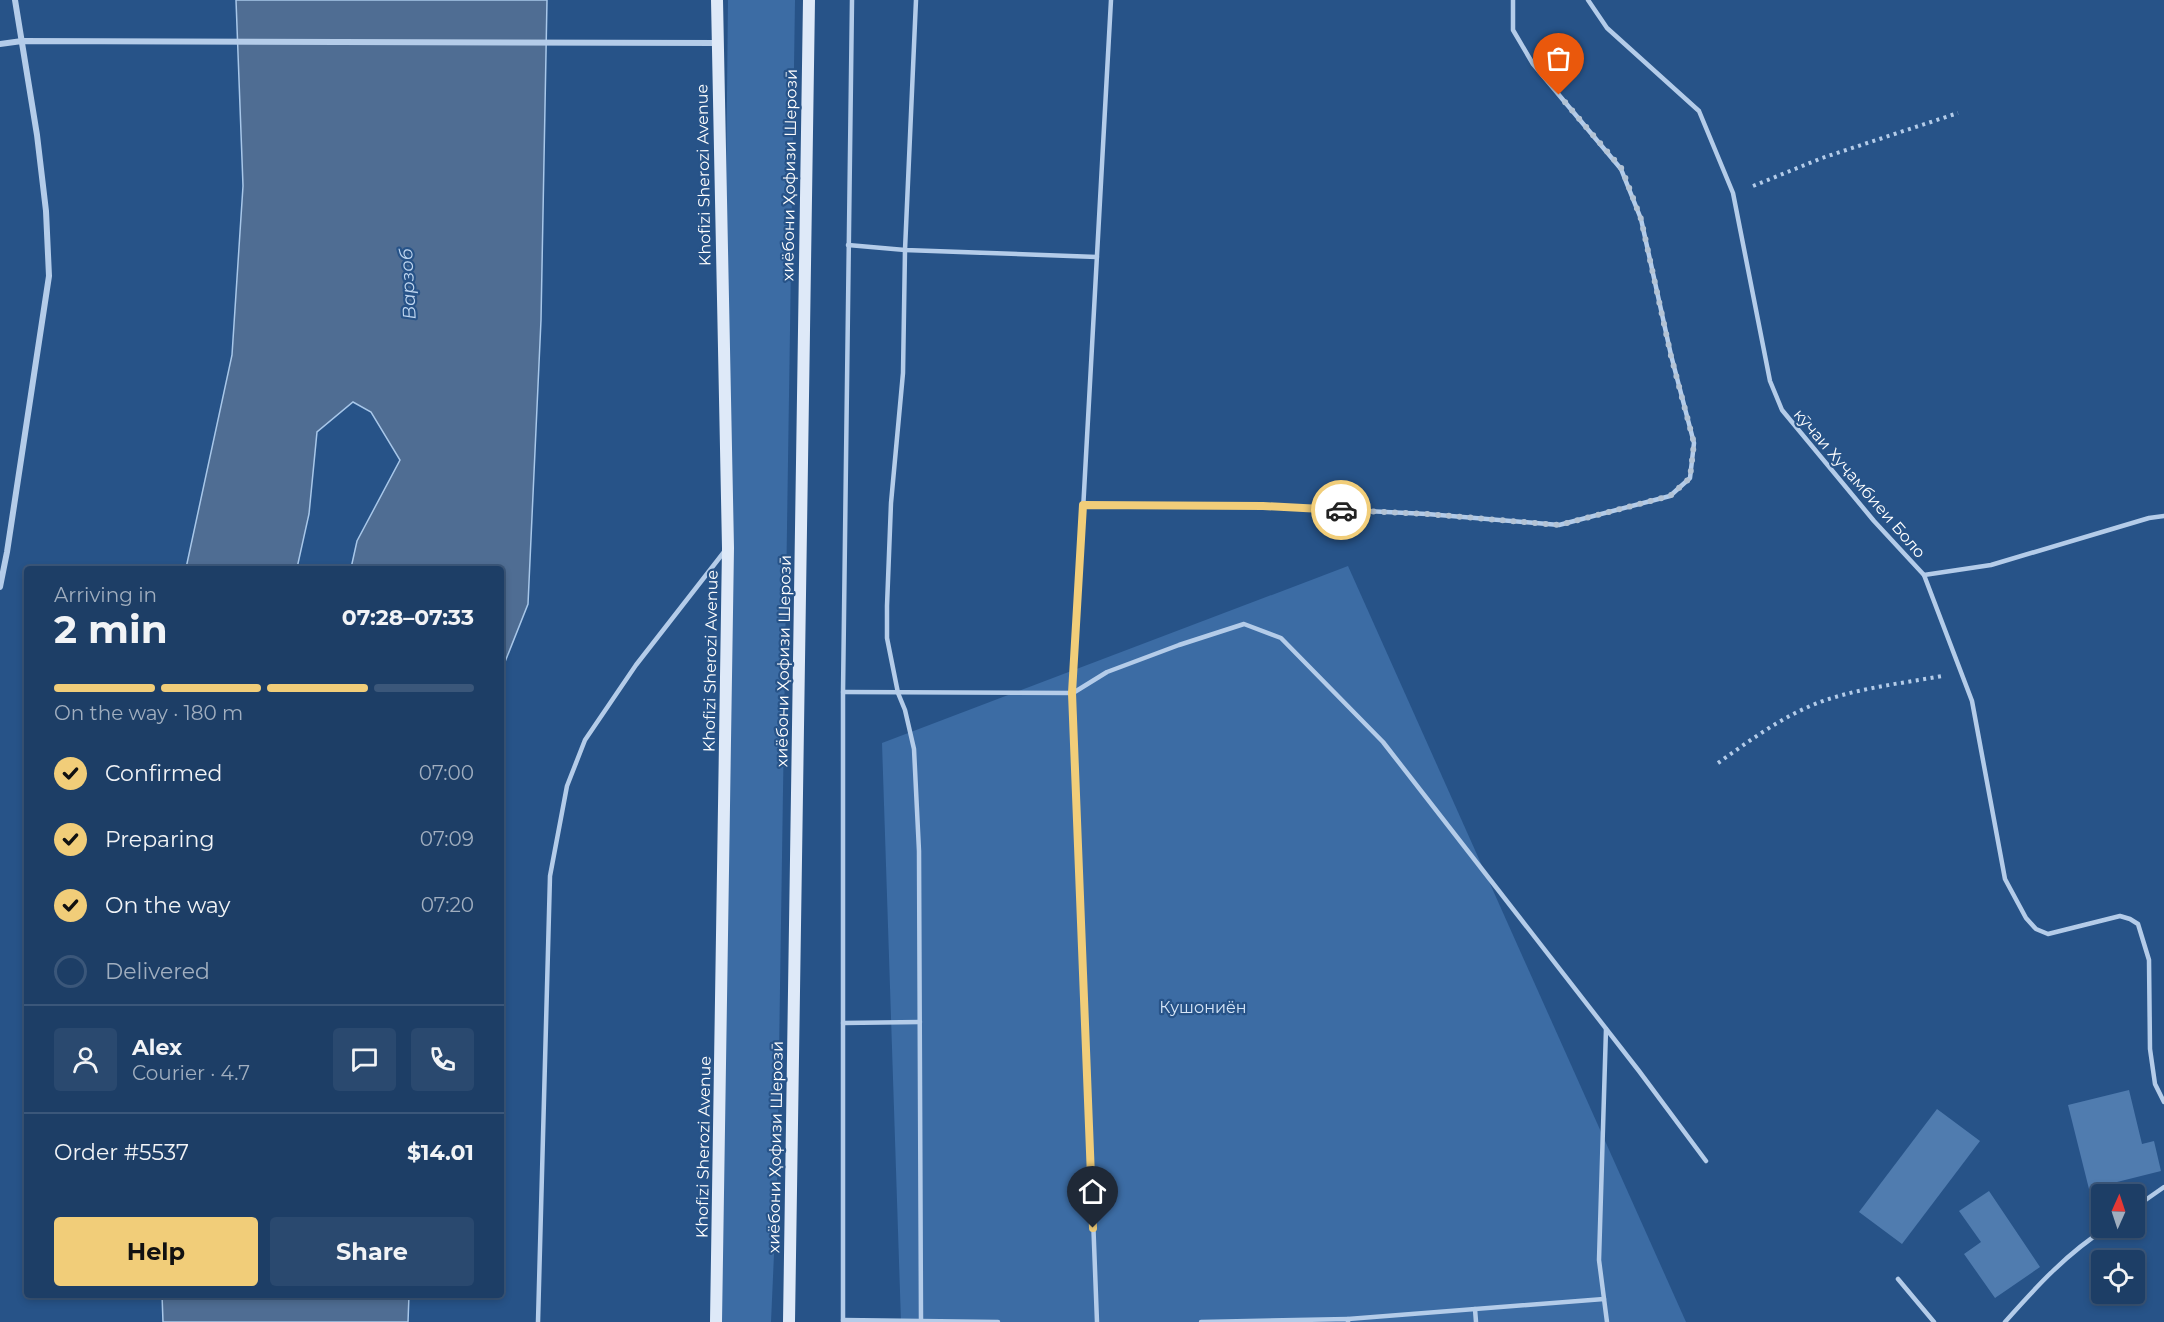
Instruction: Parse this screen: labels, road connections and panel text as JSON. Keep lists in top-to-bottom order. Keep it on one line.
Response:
{"streets":{"main road":["Khofizi Sherozi Avenue","хиёбони Ҳофизи Шерозӣ"],"lane":["кӯчаи Хуҷамбиеи Боло"]},"water":["Варзоб"],"parks":["Кушониён"],"north":"top","page":{"heading":["2 min","Arriving in","07:28–07:33"],"panel":["Alex","Courier · 4.7","Order #5537","$14.01"],"bar":"On the way · 180 m","list":[["Confirmed","07:00"],["Preparing","07:09"],["On the way","07:20"],"Delivered"],"buttons":["Help","Share"]}}
